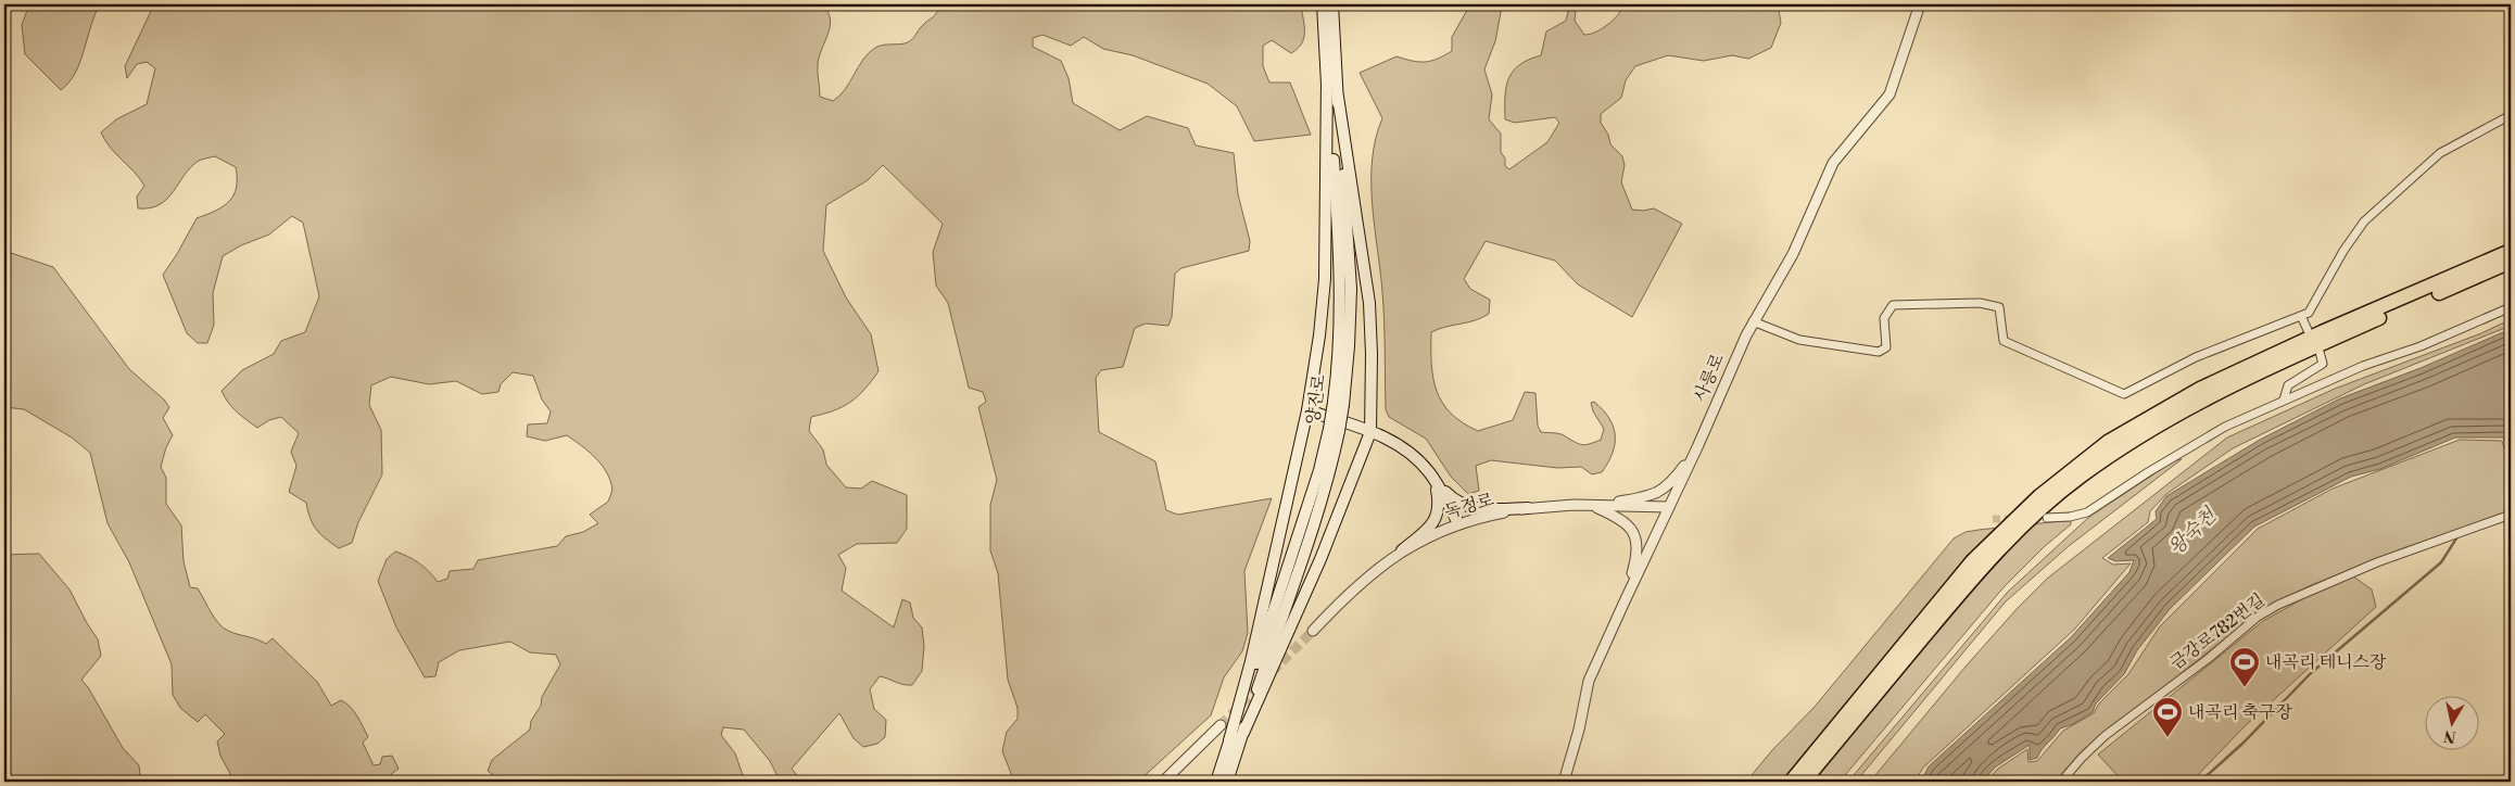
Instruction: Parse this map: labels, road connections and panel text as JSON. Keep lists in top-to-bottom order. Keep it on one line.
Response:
{"streets":{"main road":["양진로"],"street":["사릉로","독정로","금강로782번길"]},"crossings":[["사릉로","독정로"]],"water":["왕숙천"],"places":{"sports":["내곡리 테니스장","내곡리 축구장"]},"north":"bottom"}
